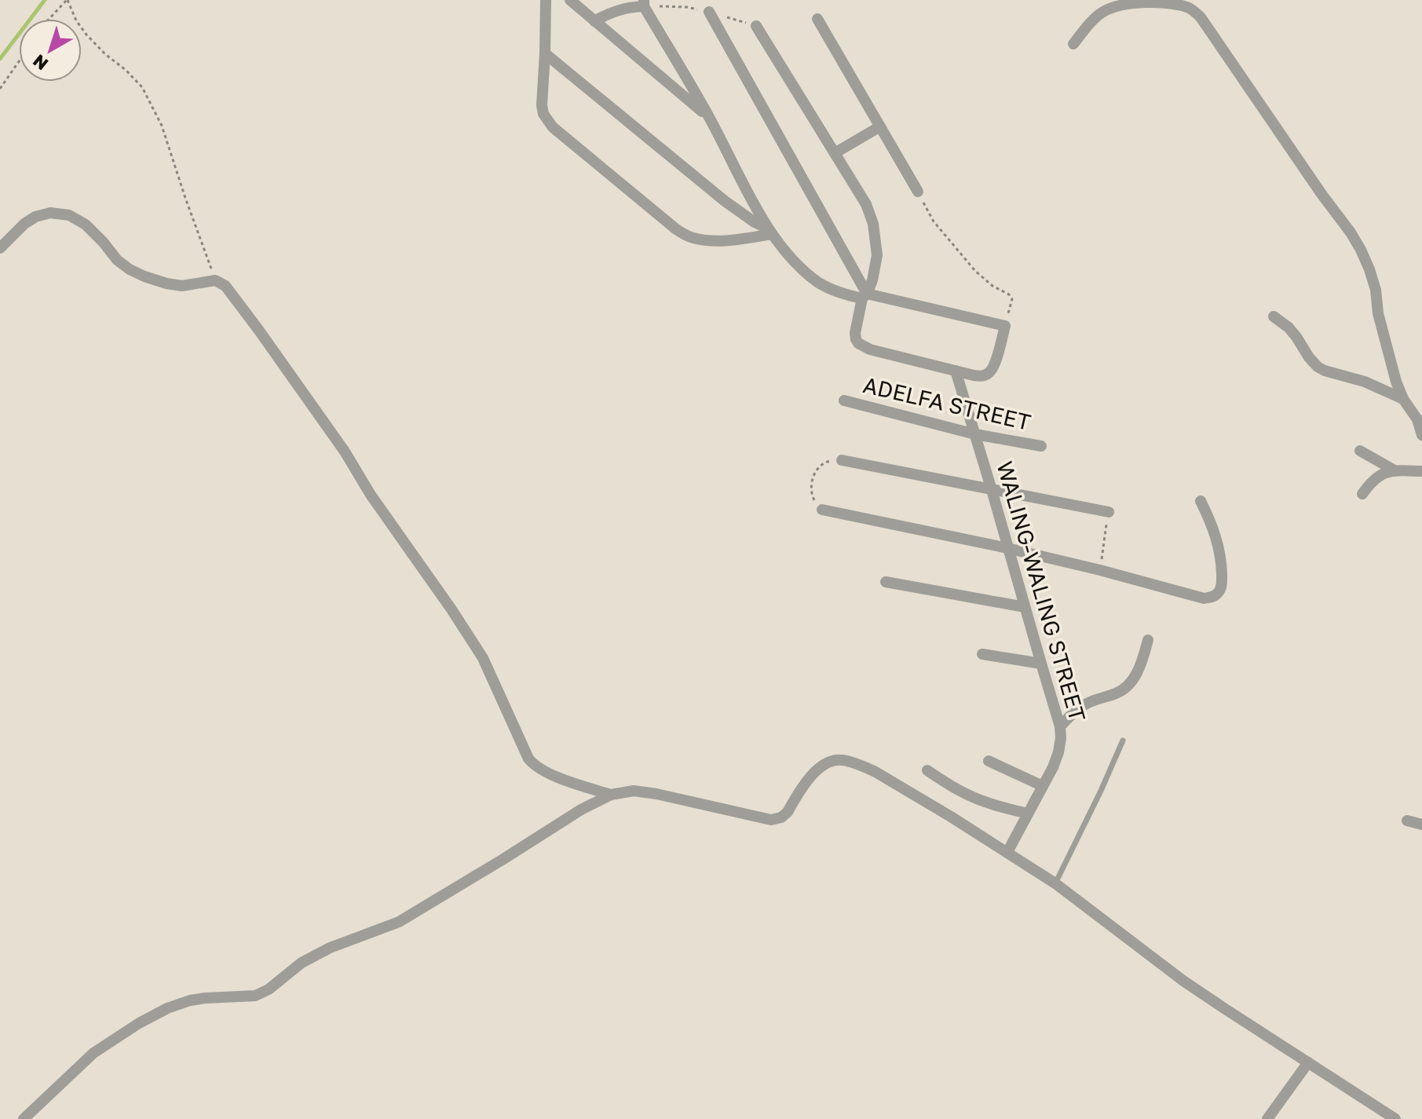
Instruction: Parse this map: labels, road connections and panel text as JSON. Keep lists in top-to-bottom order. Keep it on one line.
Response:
{"streets":{"street":["ADELFA STREET","WALING-WALING STREET"]},"crossings":[["ADELFA STREET","WALING-WALING STREET"]],"north":"bottom left"}
